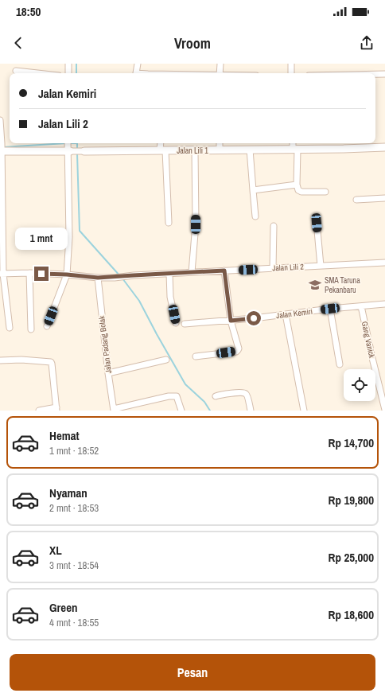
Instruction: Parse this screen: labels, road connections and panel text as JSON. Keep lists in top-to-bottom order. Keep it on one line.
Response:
{"streets":{"street":["Jalan Lili 1","Jalan Lili 2","Jalan Kemiri","Gang Vanick","Jalan Padang Bolak"]},"crossings":[["Jalan Lili 2","Jalan Padang Bolak"],["Jalan Kemiri","Gang Vanick"]],"places":{"school or university":["SMA Taruna Pekanbaru"]},"page":{"status":"18:50","header":"Vroom","banner":["Jalan Kemiri","Jalan Lili 2"],"bubble":"1 mnt","list":[{"name":"Hemat","note":"1 mnt · 18:52","value":"Rp 14,700"},{"name":"Nyaman","note":"2 mnt · 18:53","value":"Rp 19,800"},{"name":"XL","note":"3 mnt · 18:54","value":"Rp 25,000"},{"name":"Green","note":"4 mnt · 18:55","value":"Rp 18,600"}],"buttons":"Pesan"}}
